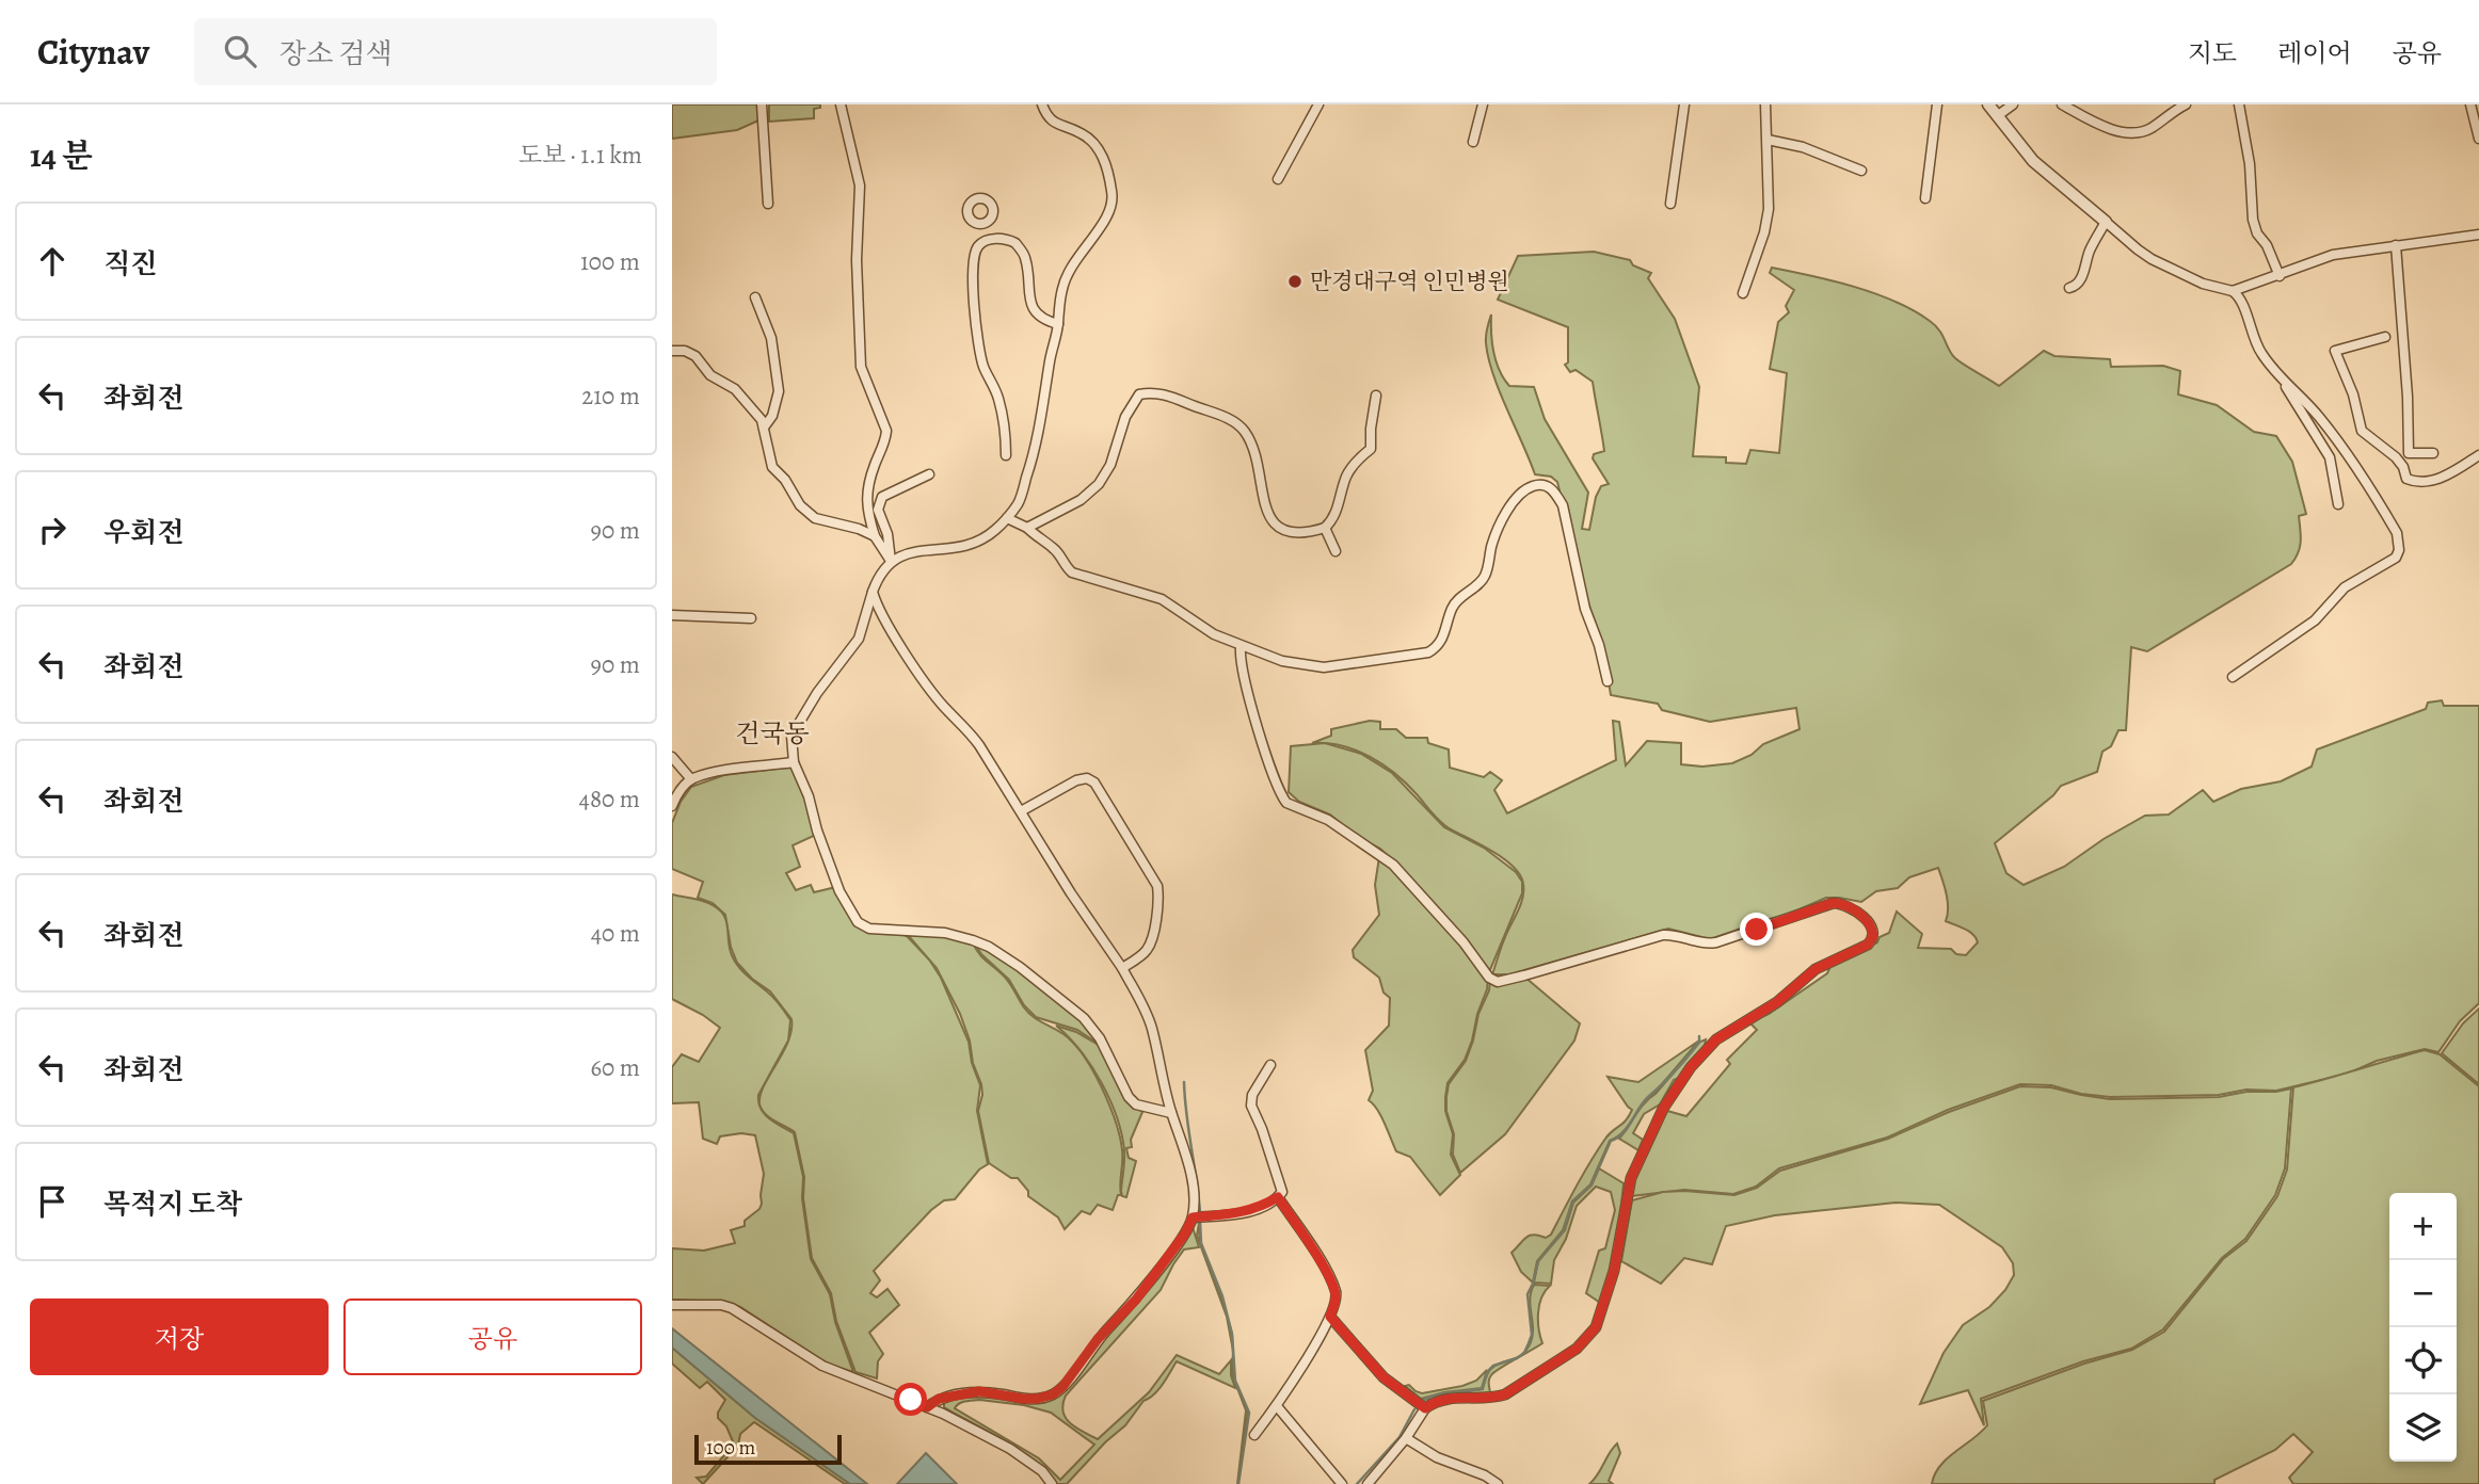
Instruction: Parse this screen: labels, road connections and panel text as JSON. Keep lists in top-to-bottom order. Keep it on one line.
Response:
{"districts":["건국동"],"places":["만경대구역 인민병원"],"scale_bar":"100 m","page":{"header":"Citynav","search":"장소 검색","nav":["지도","레이어","공유"],"heading":["14 분","도보 · 1.1 km"],"list":[["직진","100 m"],["좌회전","210 m"],["우회전","90 m"],["좌회전","90 m"],["좌회전","480 m"],["좌회전","40 m"],["좌회전","60 m"],"목적지 도착"],"map_buttons":["+","−"],"buttons":["저장","공유"],"scale":"100 m"}}
